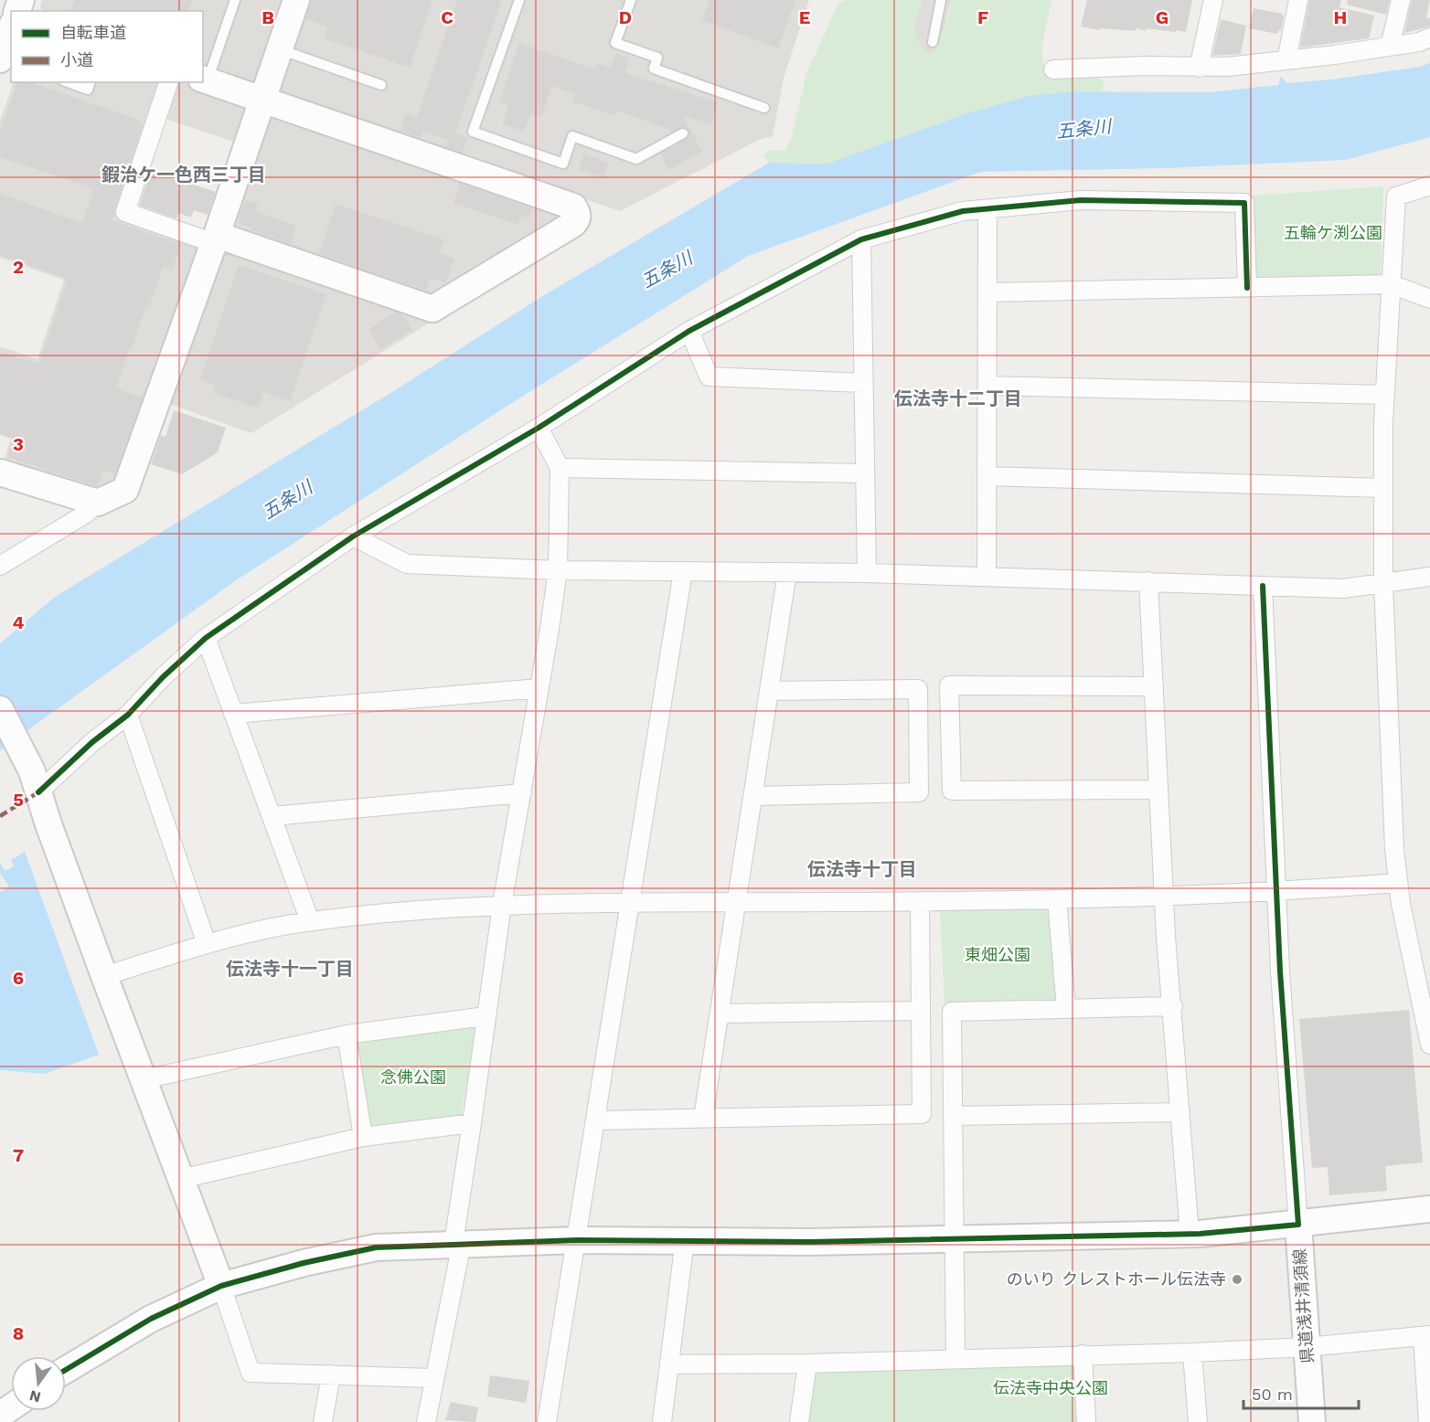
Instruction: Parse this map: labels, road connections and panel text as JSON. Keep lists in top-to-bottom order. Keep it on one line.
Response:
{"streets":{"street":["県道浅井清須線"]},"districts":["鍜治ケ一色西三丁目","伝法寺十二丁目","伝法寺十丁目","伝法寺十一丁目"],"water":["五条川"],"parks":["五輪ケ渕公園","東畑公園","念佛公園","伝法寺中央公園"],"places":["のいり クレストホール伝法寺"],"legend":["自転車道","小道"],"scale_bar":"50 m","north":"bottom","grid":{"columns":["B","C","D","E","F","G","H"],"rows":["2","3","4","5","6","7","8"]}}
